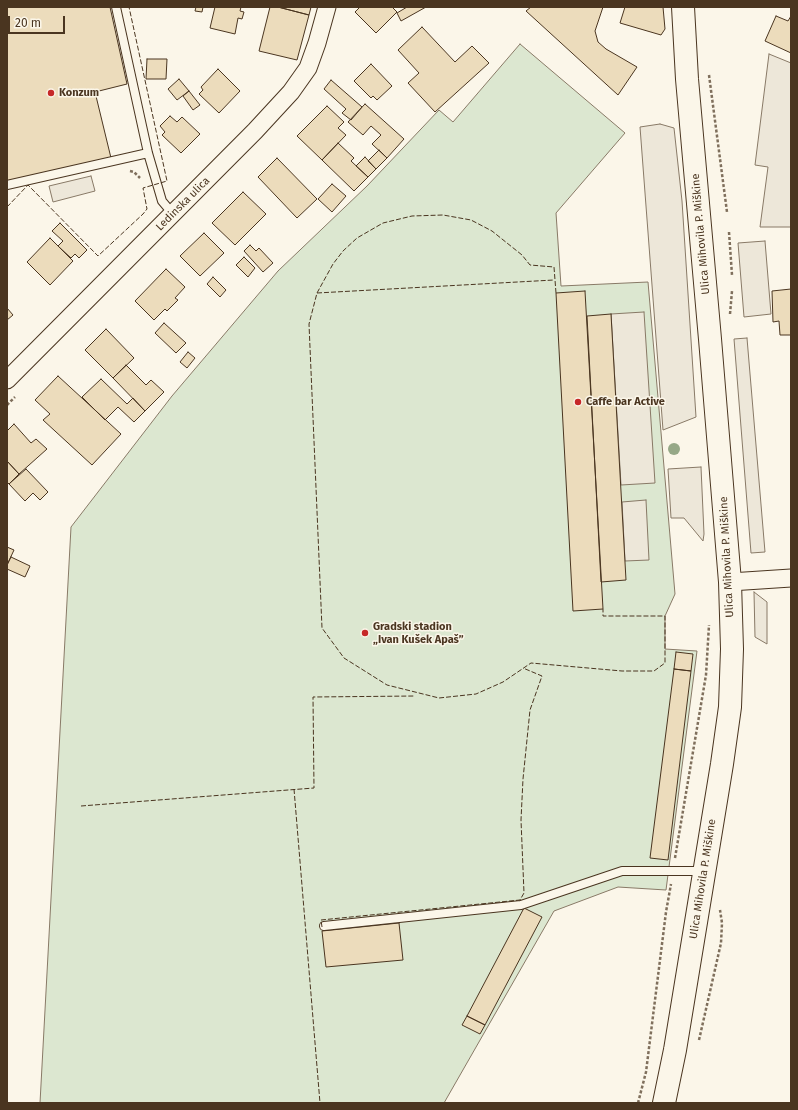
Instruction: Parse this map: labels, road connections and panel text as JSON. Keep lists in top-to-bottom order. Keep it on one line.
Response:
{"streets":{"main road":["Ulica Mihovila P. Miškine"],"street":["Ledinska ulica"]},"places":["Konzum","Caffe bar Active","Gradski stadion „Ivan Kušek Apaš”"],"scale_bar":"20 m"}
